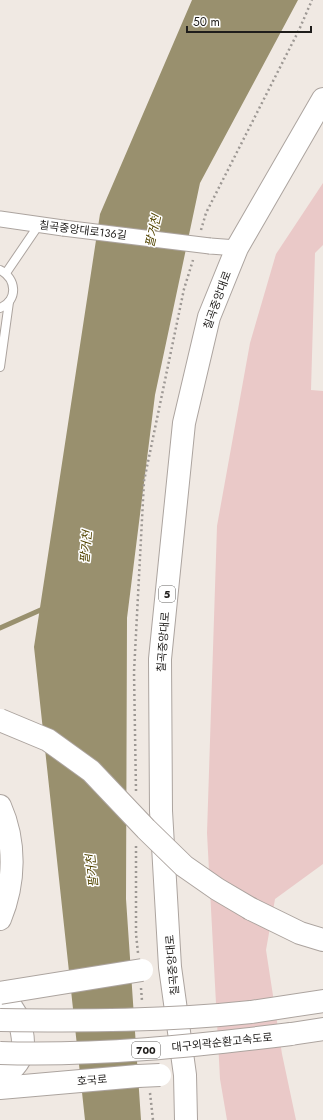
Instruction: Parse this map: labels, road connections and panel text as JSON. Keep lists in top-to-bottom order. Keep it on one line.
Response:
{"streets":{"main road":["칠곡중앙대로","5","대구외곽순환고속도로","700","호국로"],"street":["칠곡중앙대로136길"]},"crossings":[["칠곡중앙대로136길","칠곡중앙대로"],["칠곡중앙대로","호국로"]],"water":["팔거천"],"scale_bar":"50 m"}
